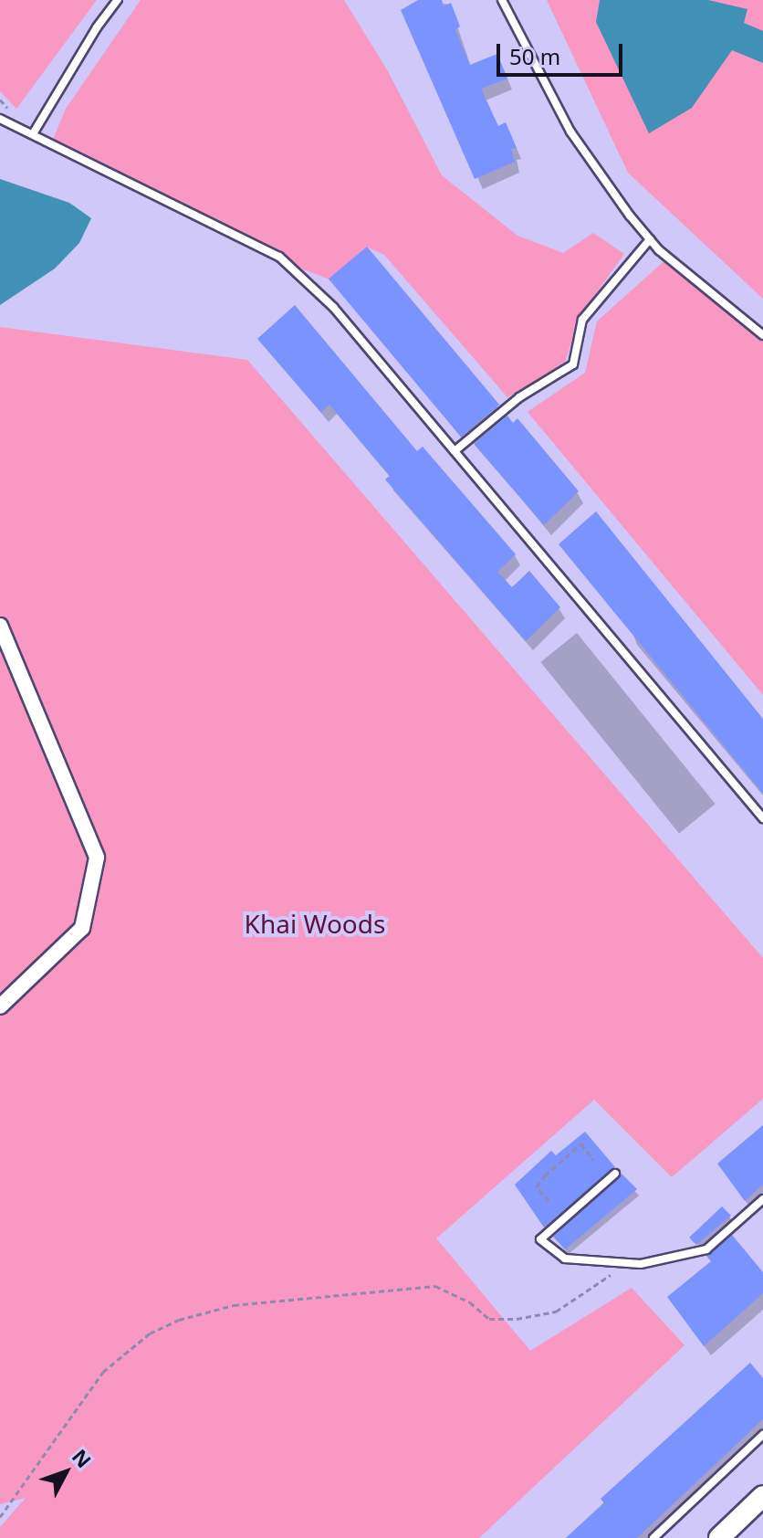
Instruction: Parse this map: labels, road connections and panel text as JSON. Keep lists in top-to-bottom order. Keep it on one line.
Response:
{"parks":["Khai Woods"],"scale_bar":"50 m","north":"top right"}
